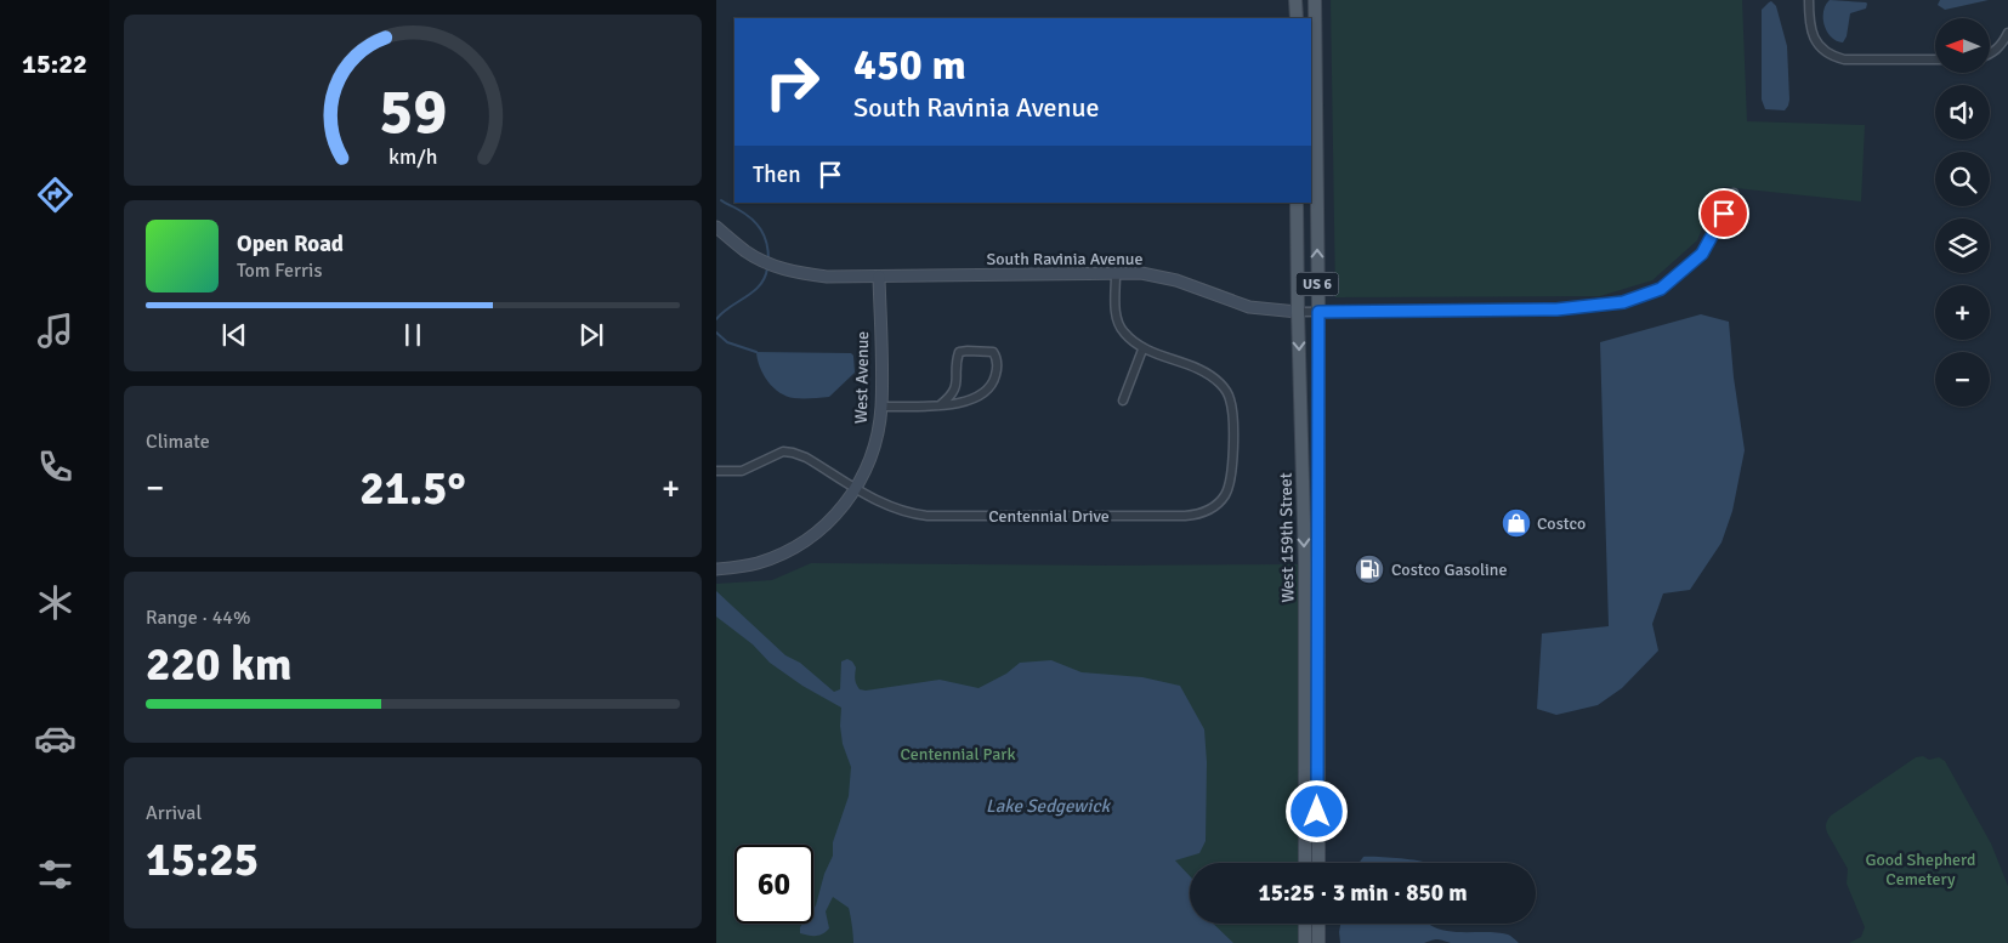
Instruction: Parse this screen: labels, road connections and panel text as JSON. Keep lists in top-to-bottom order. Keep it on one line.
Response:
{"streets":{"main road":["US 6","West 159th Street"],"street":["South Ravinia Avenue","West Avenue","Centennial Drive"]},"crossings":[["South Ravinia Avenue","West Avenue"],["South Ravinia Avenue","West 159th Street"],["West Avenue","Centennial Drive"]],"water":["Lake Sedgewick"],"parks":["Centennial Park","Good Shepherd Cemetery"],"places":{"shop":["Costco"],"fuel station":["Costco Gasoline"]},"north":"left","page":{"tabs":"15:22","map_buttons":["+","−"],"turn":["450 m","South Ravinia Avenue"],"then":"Then","song":["Open Road","Tom Ferris"],"tile":["Climate",["Range · 44%","220 km"],["Arrival","15:25"]],"heat":["−","21.5°","+"],"limit":"60","trip":"15:25 · 3 min · 850 m","gauge":["59","km/h"]}}
